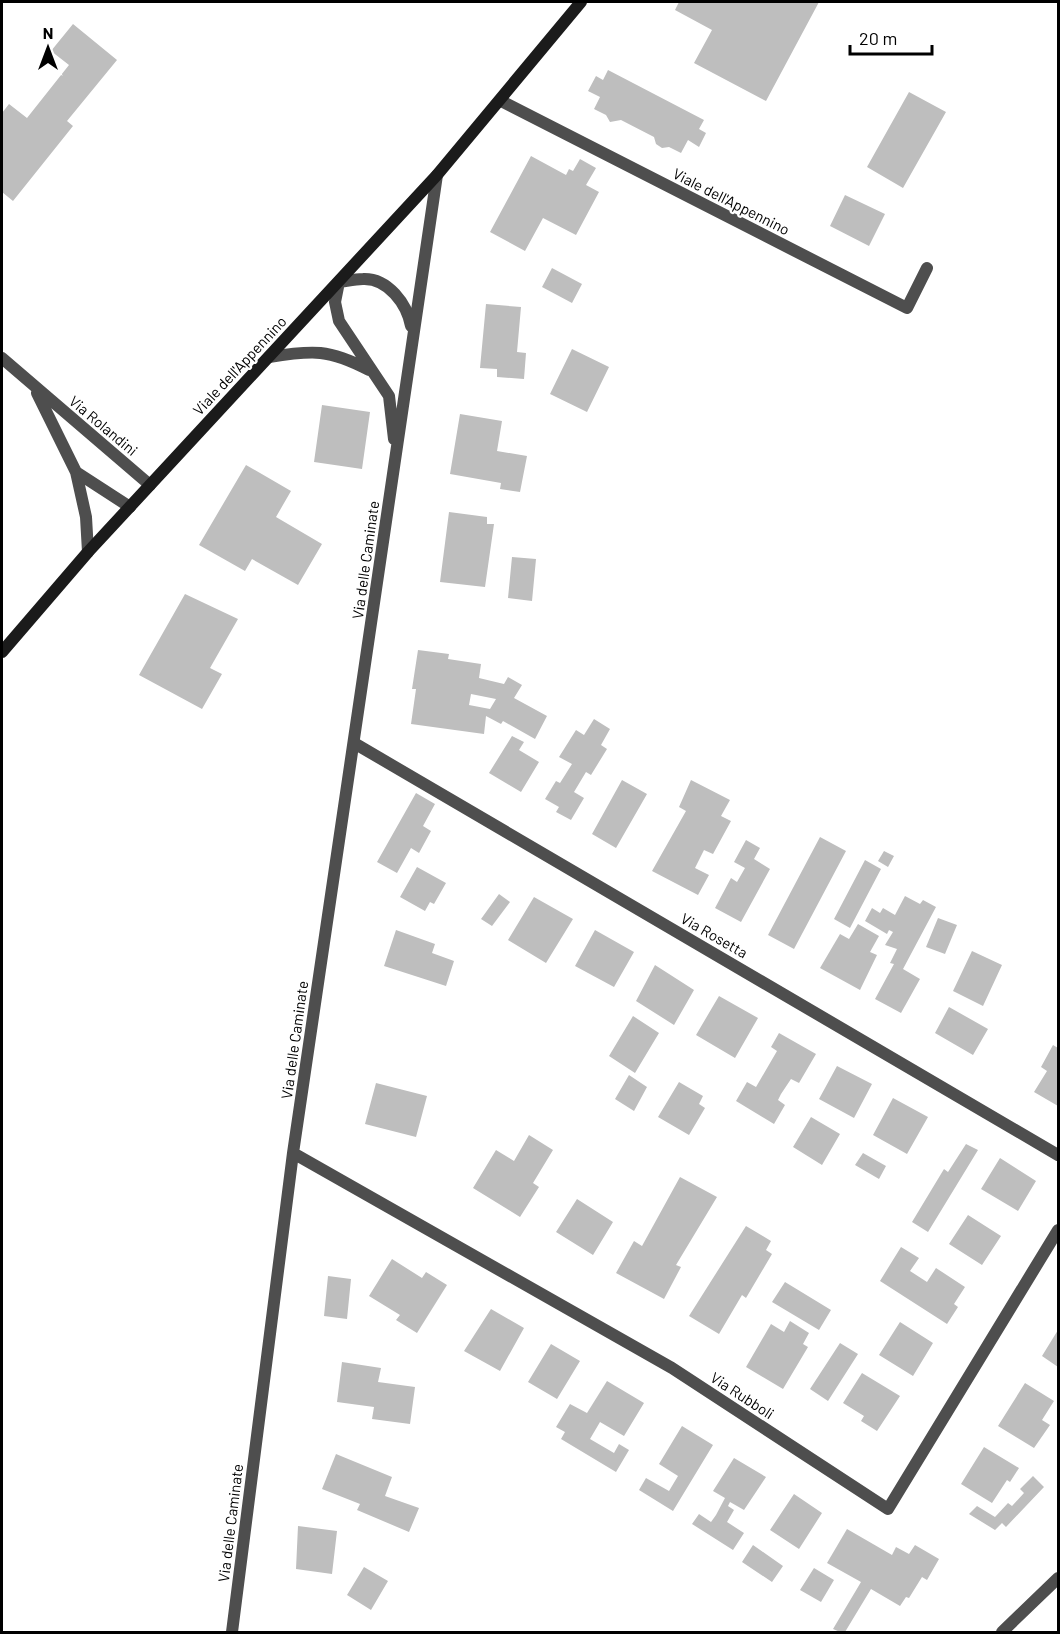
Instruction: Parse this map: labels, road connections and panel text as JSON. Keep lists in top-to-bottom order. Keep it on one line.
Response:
{"streets":{"main road":["Viale dell'Appennino"],"street":["Via Rolandini","Via delle Caminate","Via Rosetta","Via Rubboli"]},"crossings":[["Viale dell'Appennino","Via Rolandini"],["Viale dell'Appennino","Via delle Caminate"],["Via delle Caminate","Via Rosetta"],["Via delle Caminate","Via Rubboli"]],"scale_bar":"20 m","north":"top"}
